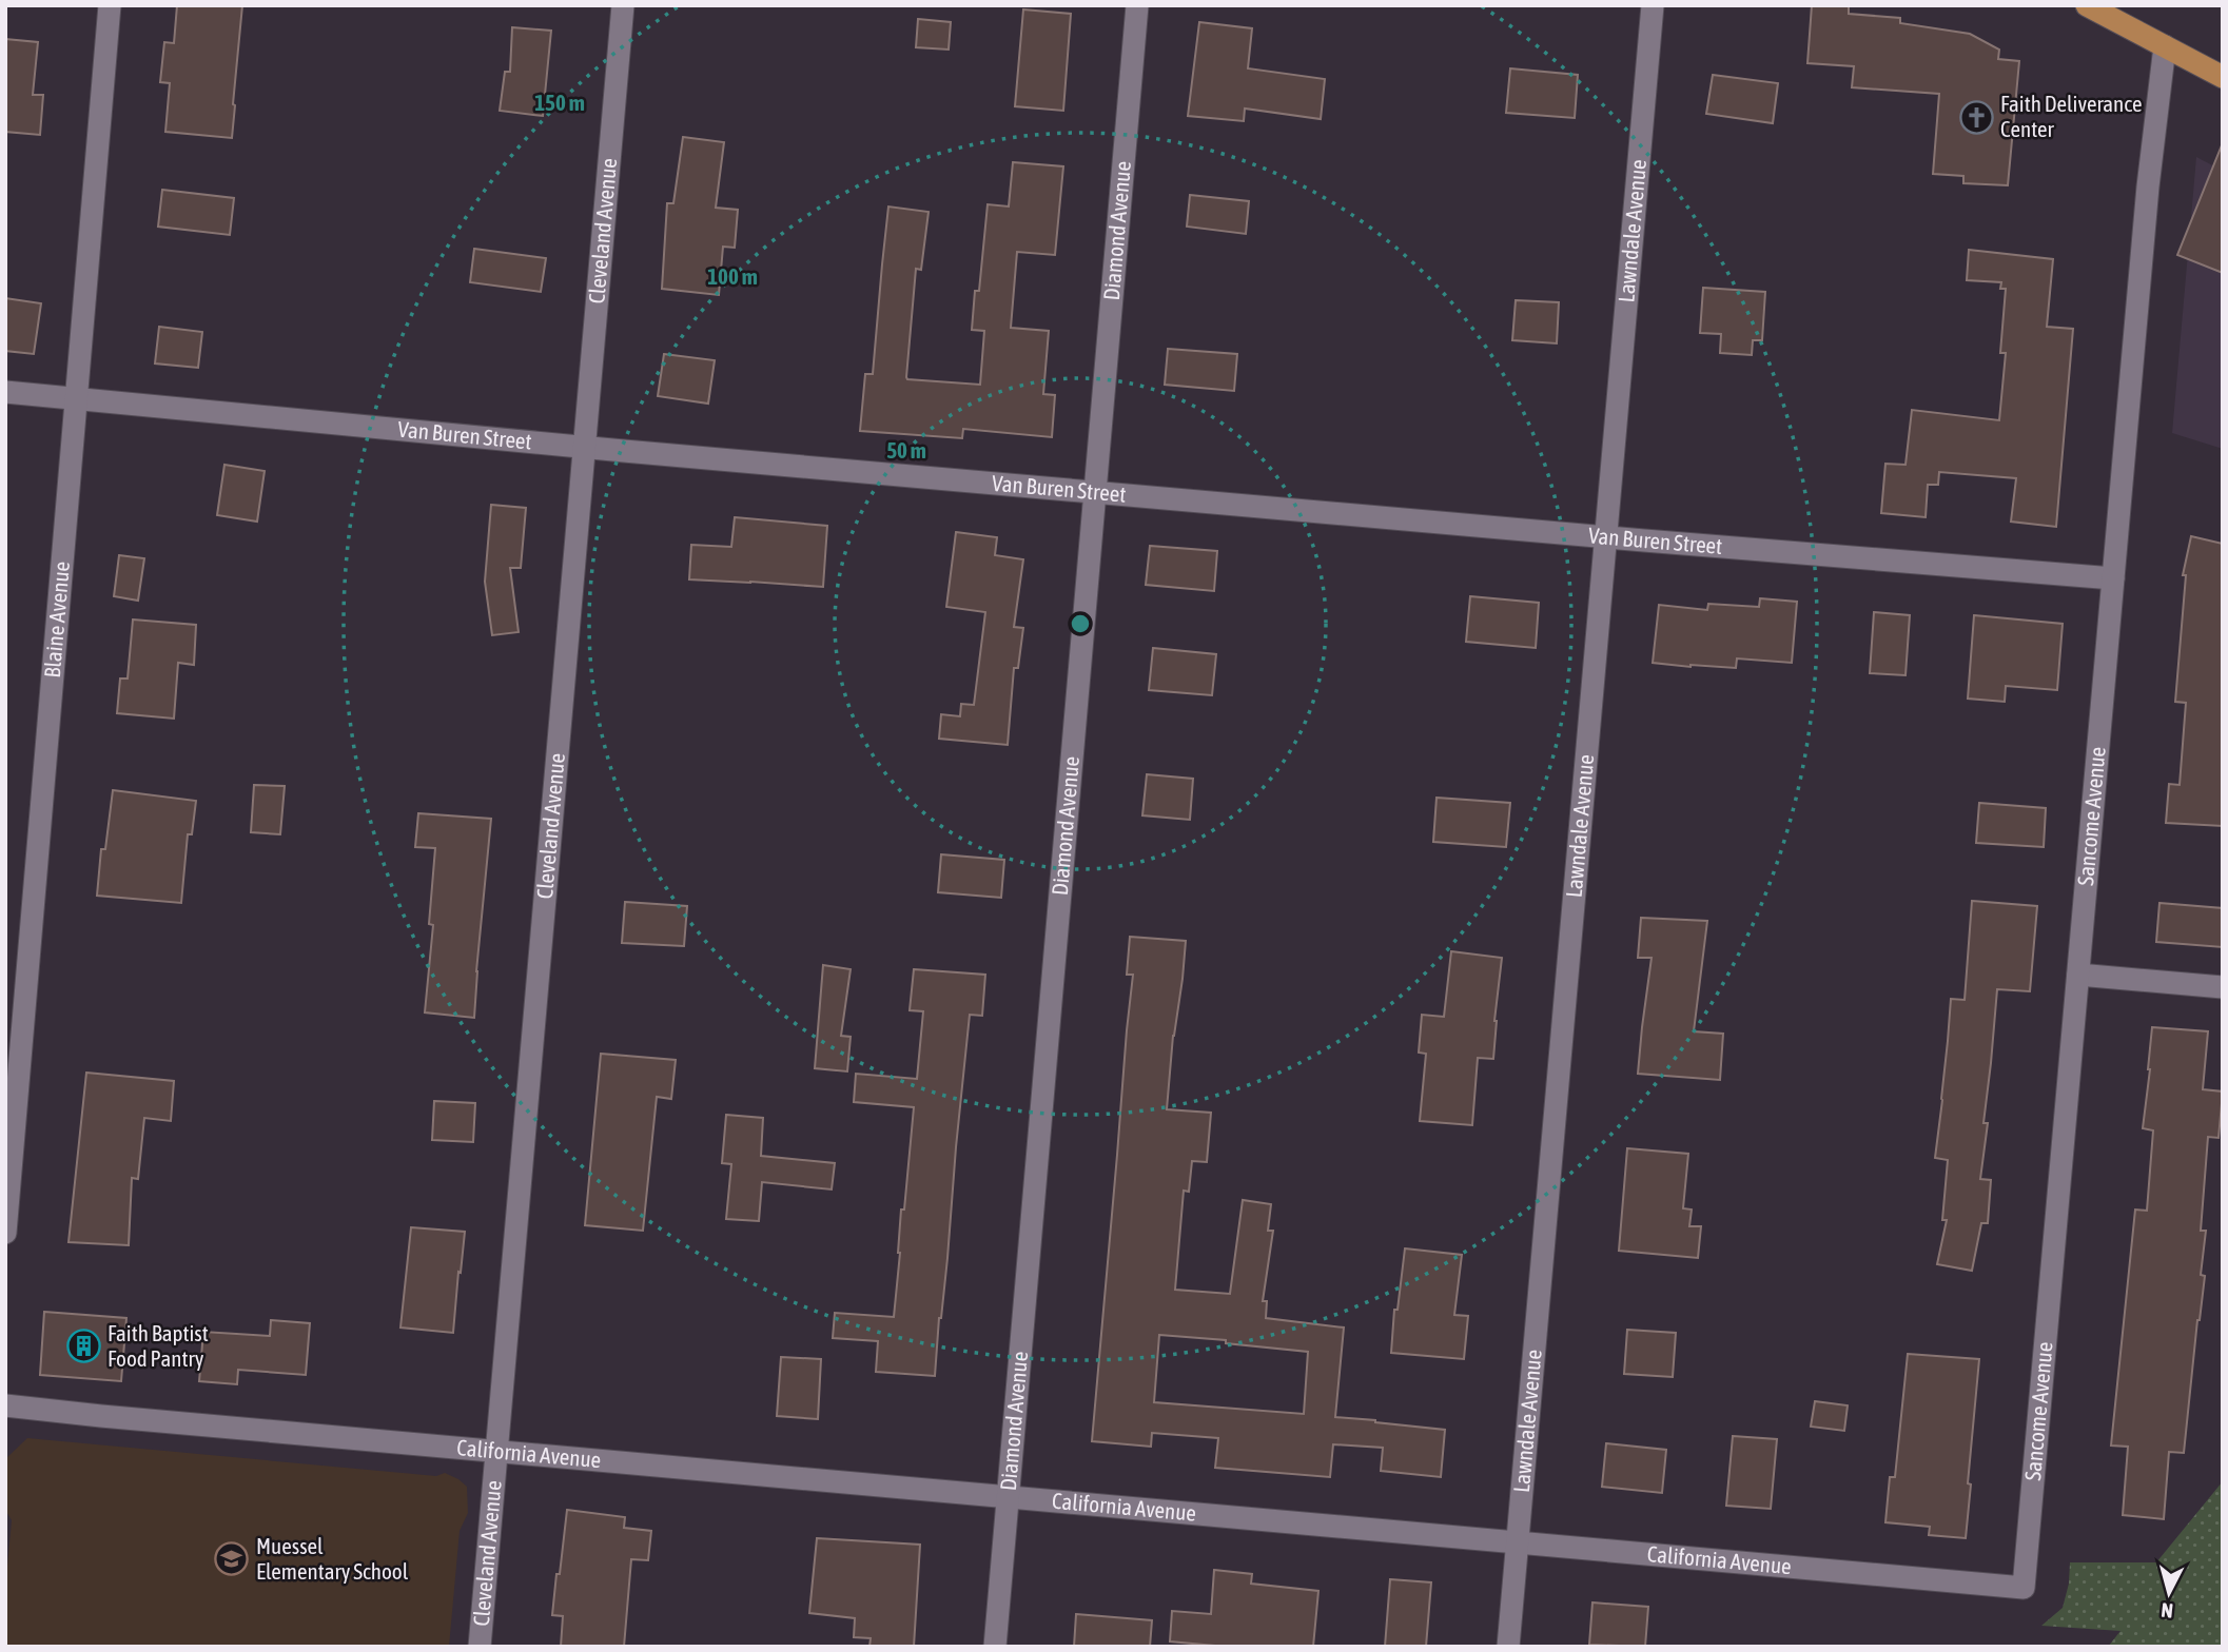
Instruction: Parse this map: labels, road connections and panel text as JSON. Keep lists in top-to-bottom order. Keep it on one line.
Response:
{"streets":{"street":["Cleveland Avenue","Diamond Avenue","Lawndale Avenue","Van Buren Street","Blaine Avenue","Sancome Avenue","California Avenue"]},"crossings":[["Cleveland Avenue","Van Buren Street"],["Cleveland Avenue","California Avenue"],["Diamond Avenue","Van Buren Street"],["Diamond Avenue","California Avenue"],["Lawndale Avenue","Van Buren Street"],["Lawndale Avenue","California Avenue"],["Van Buren Street","Blaine Avenue"],["Van Buren Street","Sancome Avenue"],["Sancome Avenue","California Avenue"]],"places":{"church":["Faith Deliverance Center"],"building":["Faith Baptist Food Pantry"],"school or university":["Muessel Elementary School"]},"north":"bottom","rings":["150 m","100 m","50 m"]}
